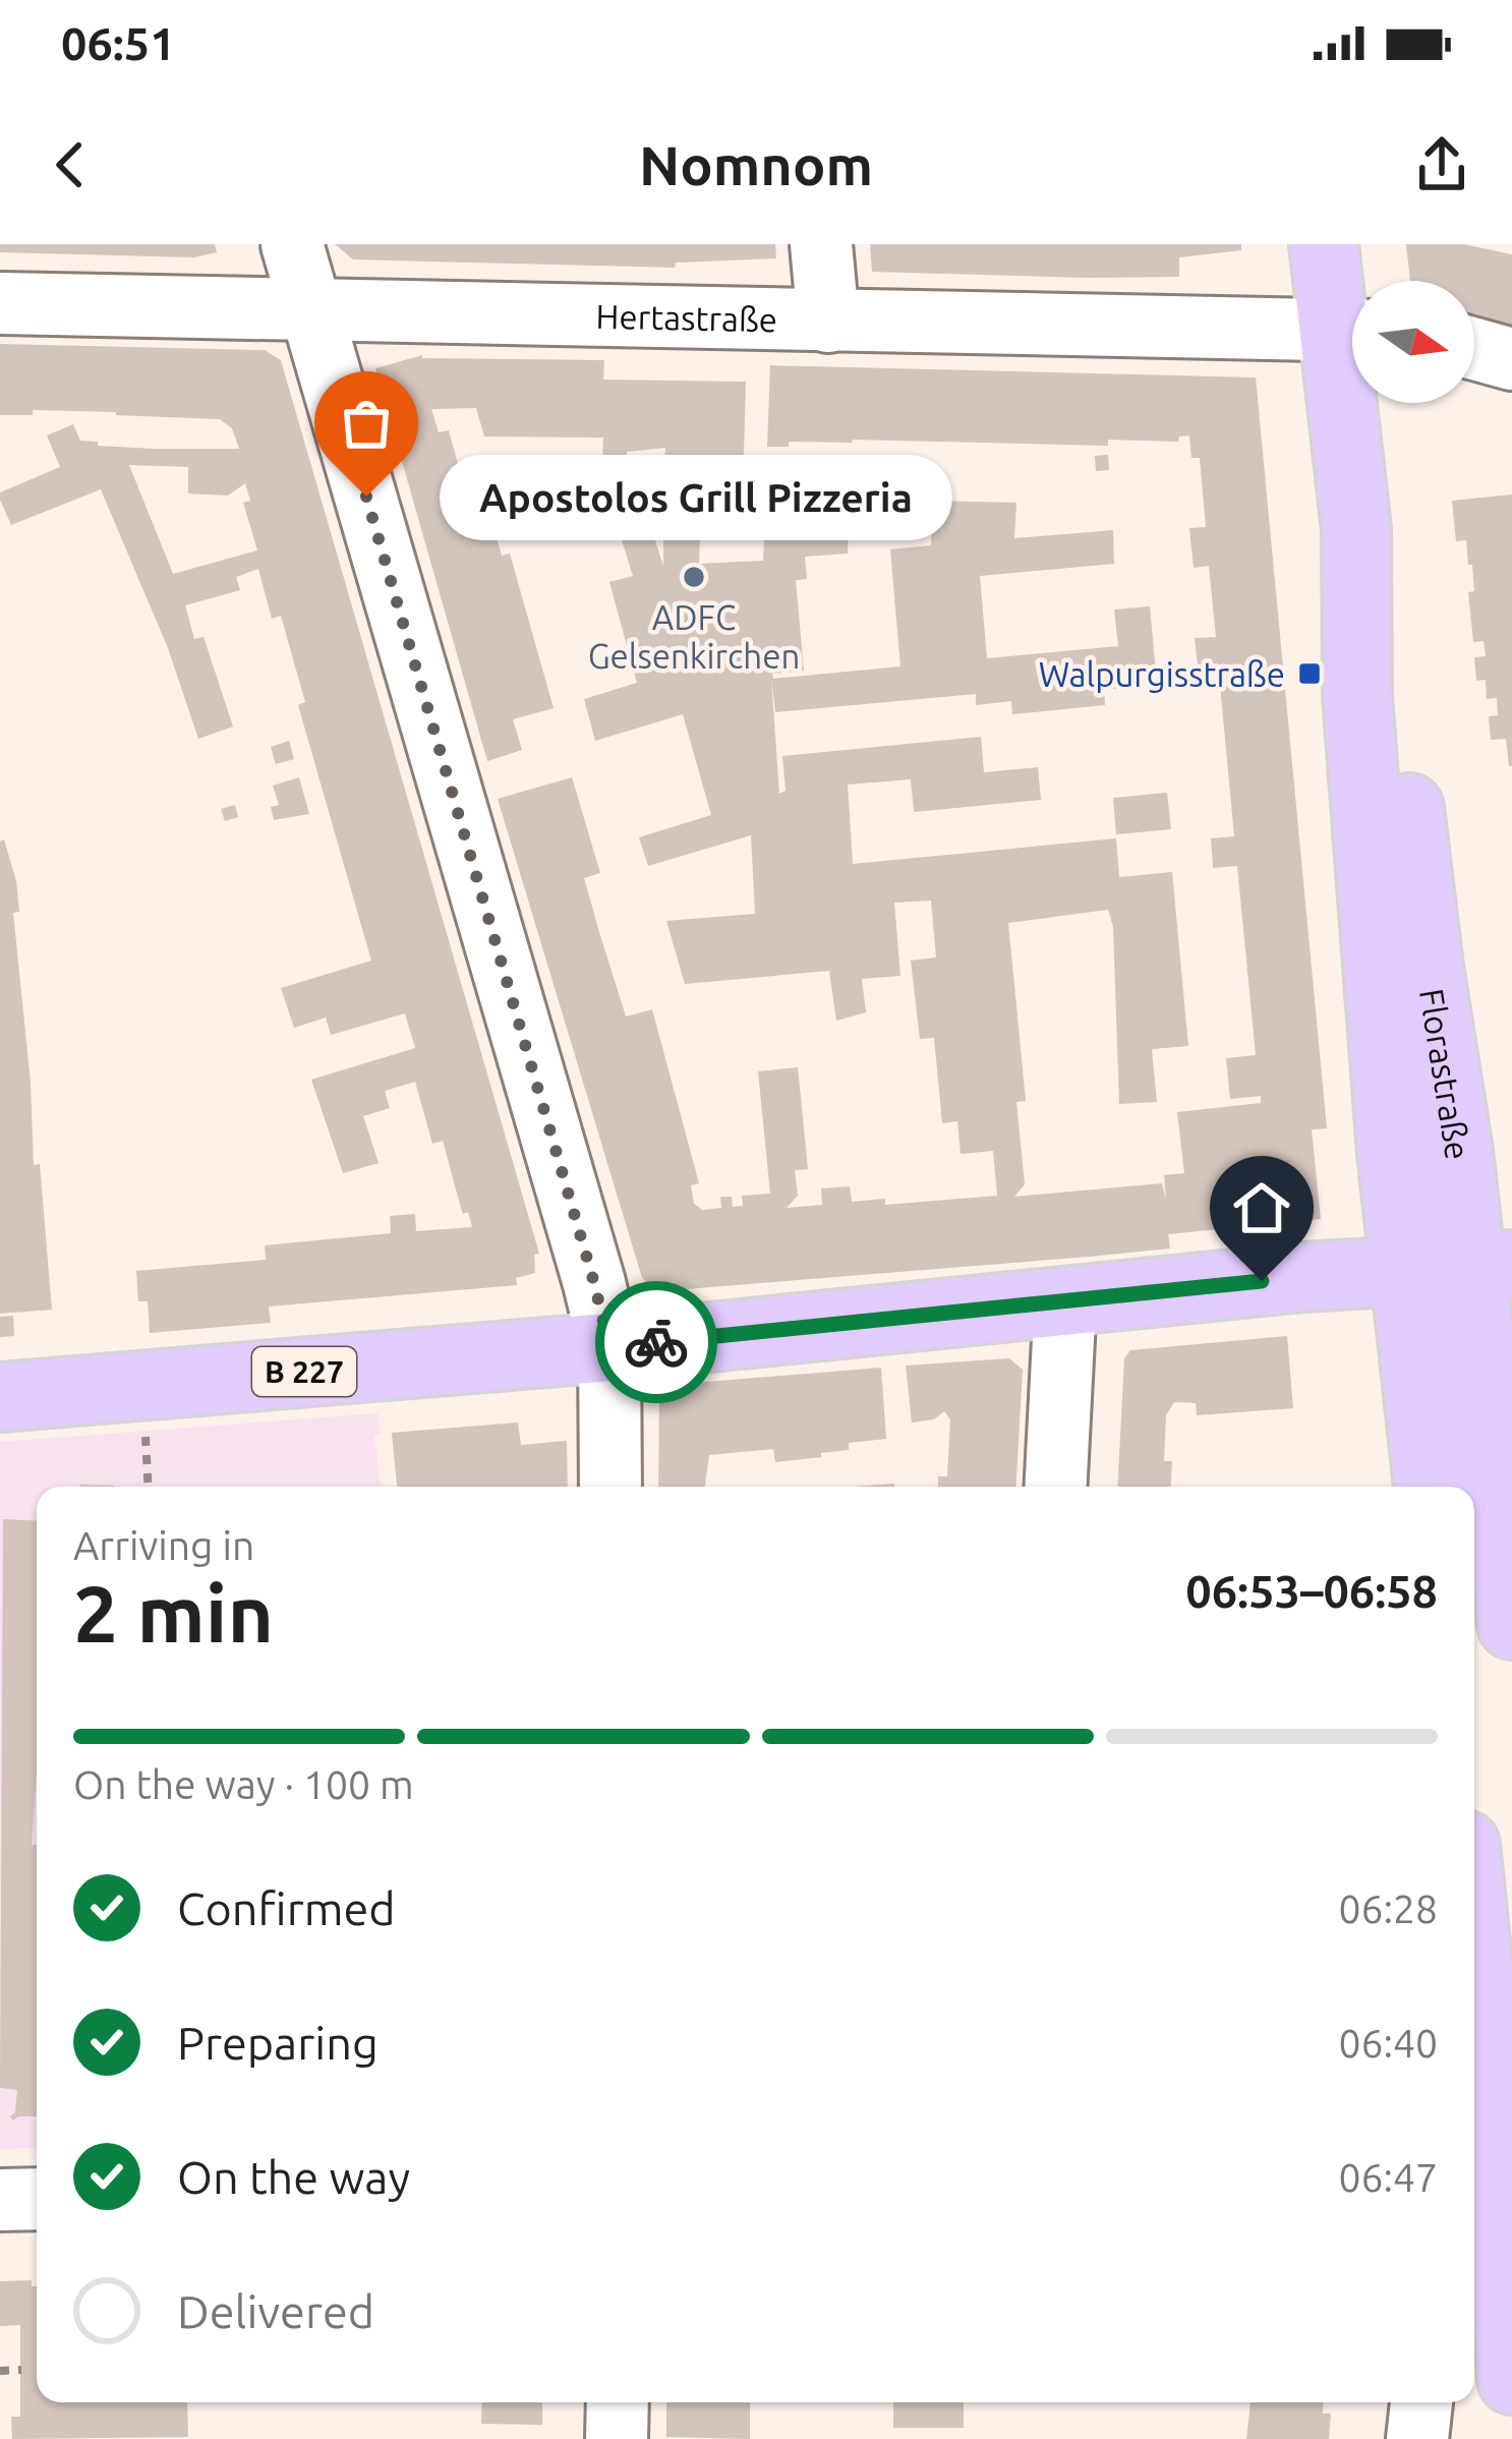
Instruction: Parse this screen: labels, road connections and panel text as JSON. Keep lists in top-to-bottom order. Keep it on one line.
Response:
{"streets":{"main road":["Florastraße","B 227"],"street":["Hertastraße"]},"crossings":[["Florastraße","B 227"]],"places":{"other":["Apostolos Grill Pizzeria","ADFC Gelsenkirchen"],"transit":["Walpurgisstraße"]},"north":"right","page":{"status":"06:51","header":"Nomnom","bubble":"Apostolos Grill Pizzeria","heading":["2 min","Arriving in","06:53–06:58"],"bar":"On the way · 100 m","list":[["Confirmed","06:28"],["Preparing","06:40"],["On the way","06:47"],"Delivered"]}}
